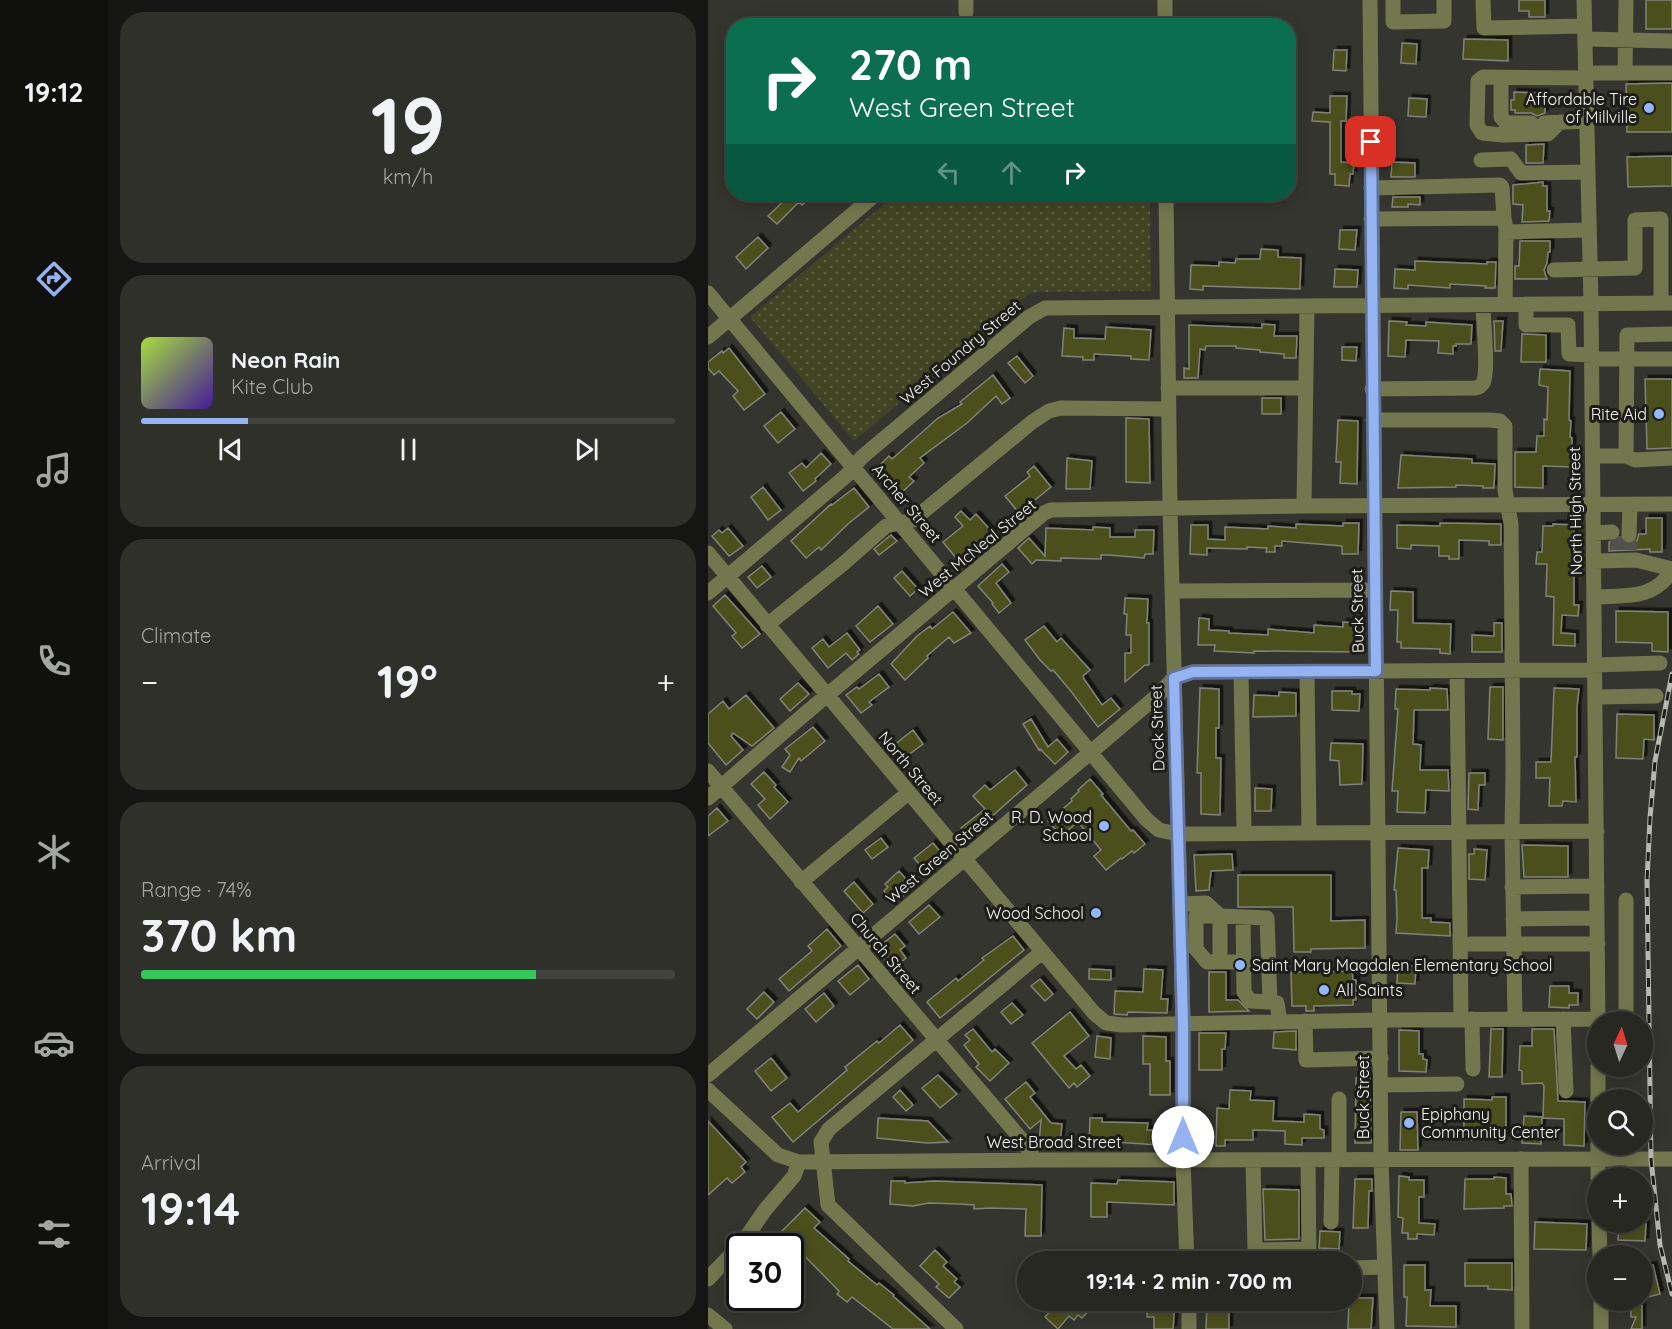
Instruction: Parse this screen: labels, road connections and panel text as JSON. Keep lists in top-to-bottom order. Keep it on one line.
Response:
{"streets":{"street":["West Foundry Street","Archer Street","North High Street","West McNeal Street","Buck Street","Dock Street","North Street","West Green Street","Church Street","West Broad Street"]},"crossings":[["West Foundry Street","Archer Street"],["West Foundry Street","North High Street"],["West Foundry Street","Buck Street"],["West Foundry Street","Dock Street"],["West Foundry Street","North Street"],["Archer Street","West McNeal Street"],["Archer Street","Dock Street"],["Archer Street","West Green Street"],["North High Street","West McNeal Street"],["West McNeal Street","Buck Street"],["West McNeal Street","Dock Street"],["West McNeal Street","North Street"],["West McNeal Street","Church Street"],["Buck Street","North Street"],["Buck Street","West Broad Street"],["Dock Street","North Street"],["Dock Street","West Green Street"],["Dock Street","West Broad Street"],["North Street","West Green Street"],["West Green Street","Church Street"],["Church Street","West Broad Street"]],"places":["Affordable Tire of Millville","Rite Aid","R. D. Wood School","Wood School","Saint Mary Magdalen Elementary School","All Saints","Epiphany Community Center"],"north":"top","page":{"tabs":"19:12","tile":[["19","km/h"],"Climate",["Range · 74%","370 km"],["Arrival","19:14"]],"turn":["270 m","West Green Street"],"song":["Neon Rain","Kite Club"],"heat":["−","19°","+"],"map_buttons":["+","−"],"limit":"30","trip":"19:14 · 2 min · 700 m"}}
